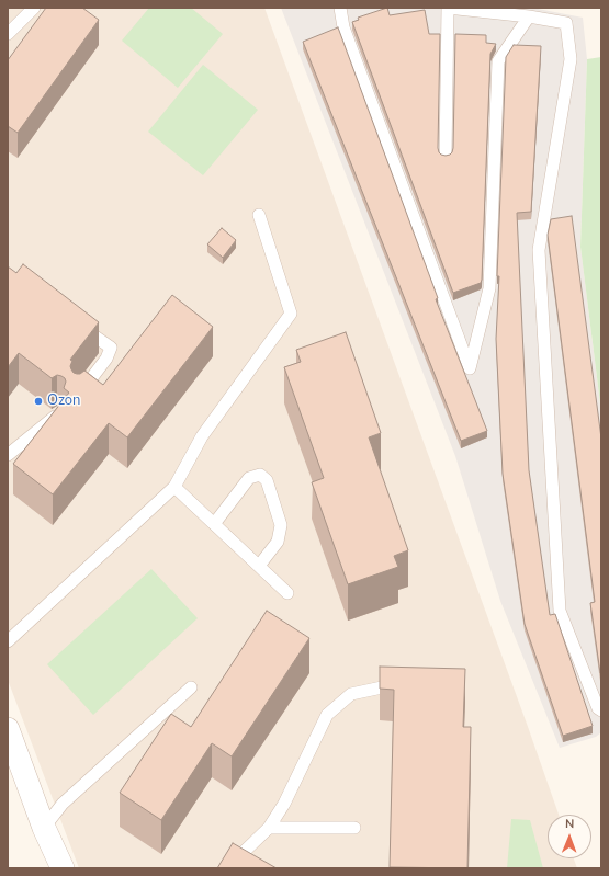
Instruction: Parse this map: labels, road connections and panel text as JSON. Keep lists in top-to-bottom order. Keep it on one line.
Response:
{"places":["Ozon"],"north":"top"}
